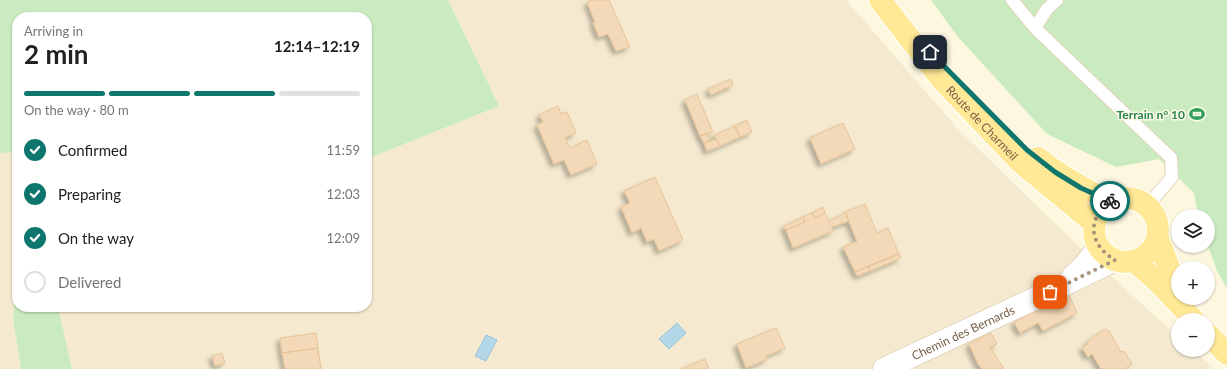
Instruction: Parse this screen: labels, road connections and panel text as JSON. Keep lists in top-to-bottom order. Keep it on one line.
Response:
{"streets":{"main road":["Route de Charmeil"],"street":["Chemin des Bernards"]},"crossings":[["Route de Charmeil","Chemin des Bernards"]],"places":{"sports":["Terrain n° 10"]},"page":{"heading":["2 min","Arriving in","12:14–12:19"],"bar":"On the way · 80 m","list":[["Confirmed","11:59"],["Preparing","12:03"],["On the way","12:09"],"Delivered"],"map_buttons":["+","−"]}}
